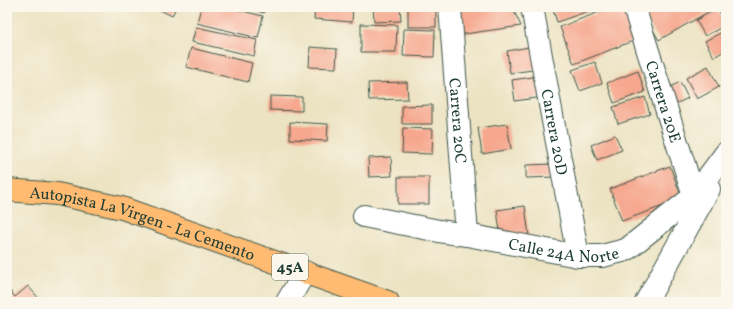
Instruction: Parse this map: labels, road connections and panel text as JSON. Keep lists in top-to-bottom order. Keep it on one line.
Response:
{"streets":{"main road":["Autopista La Virgen - La Cemento","45A"],"street":["Carrera 20E","Carrera 20C","Carrera 20D","Calle 24A Norte"]},"crossings":[["Carrera 20E","Calle 24A Norte"],["Carrera 20C","Calle 24A Norte"],["Carrera 20D","Calle 24A Norte"]]}
